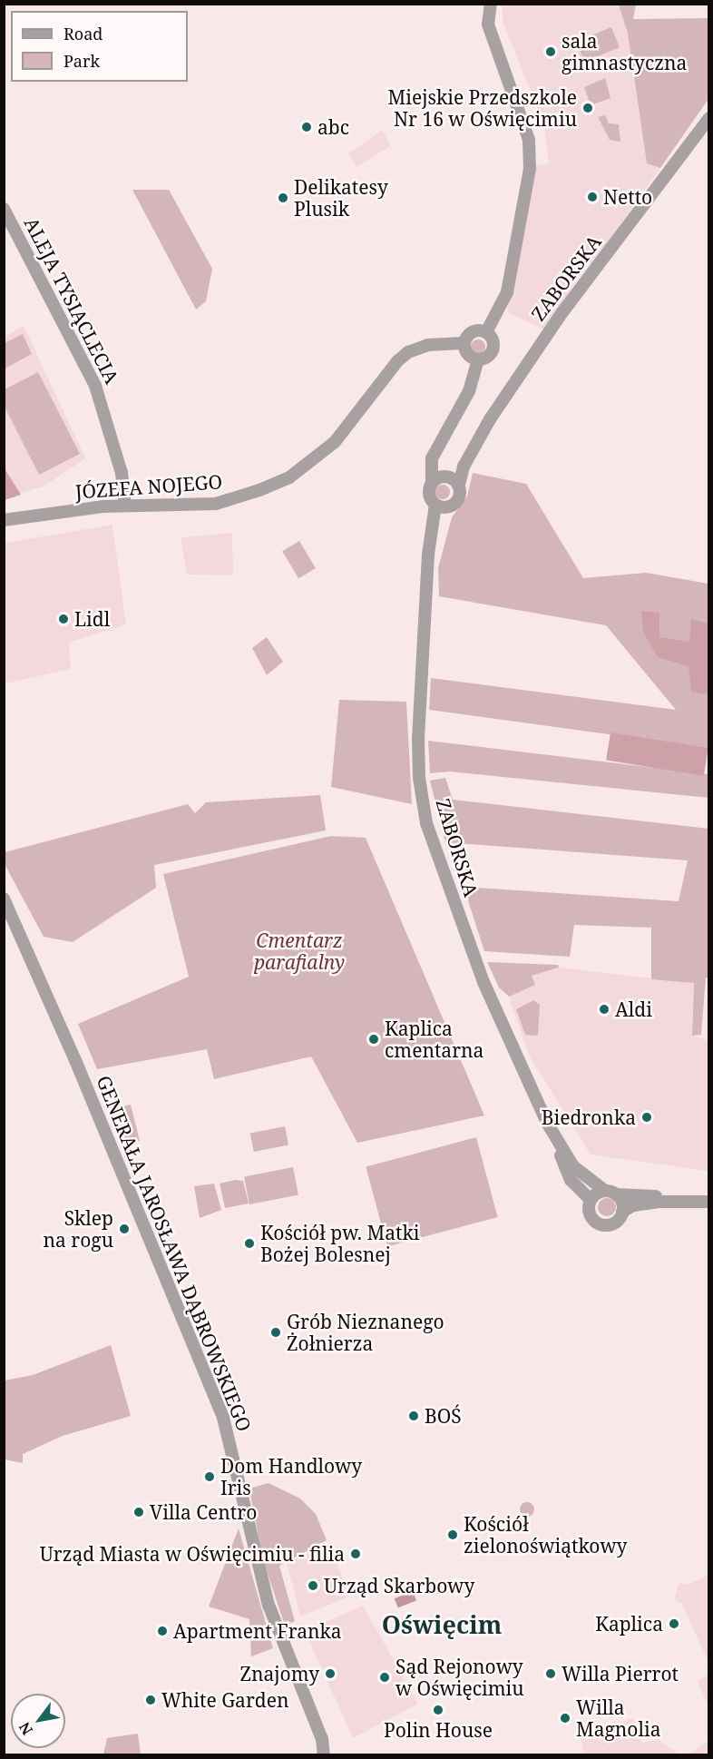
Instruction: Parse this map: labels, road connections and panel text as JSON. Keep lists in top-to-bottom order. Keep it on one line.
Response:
{"streets":{"street":["ZABORSKA","ALEJA TYSIĄCLECIA","JÓZEFA NOJEGO","GENERAŁA JAROSŁAWA DĄBROWSKIEGO"]},"crossings":[["ALEJA TYSIĄCLECIA","JÓZEFA NOJEGO"]],"districts":["Oświęcim"],"parks":["Cmentarz parafialny"],"places":["sala gimnastyczna","Miejskie Przedszkole Nr 16 w Oświęcimiu","abc","Netto","Delikatesy Plusik","Lidl","Aldi","Kaplica cmentarna","Biedronka","Sklep na rogu","Kościół pw. Matki Bożej Bolesnej","Grób Nieznanego Żołnierza","BOŚ","Dom Handlowy Iris","Villa Centro","Kościół zielonoświątkowy","Urząd Miasta w Oświęcimiu - filia","Urząd Skarbowy","Kaplica","Apartment Franka","Znajomy","Willa Pierrot","Sąd Rejonowy w Oświęcimiu","White Garden","Polin House","Willa Magnolia"],"legend":["Road","Park"],"north":"bottom left"}
